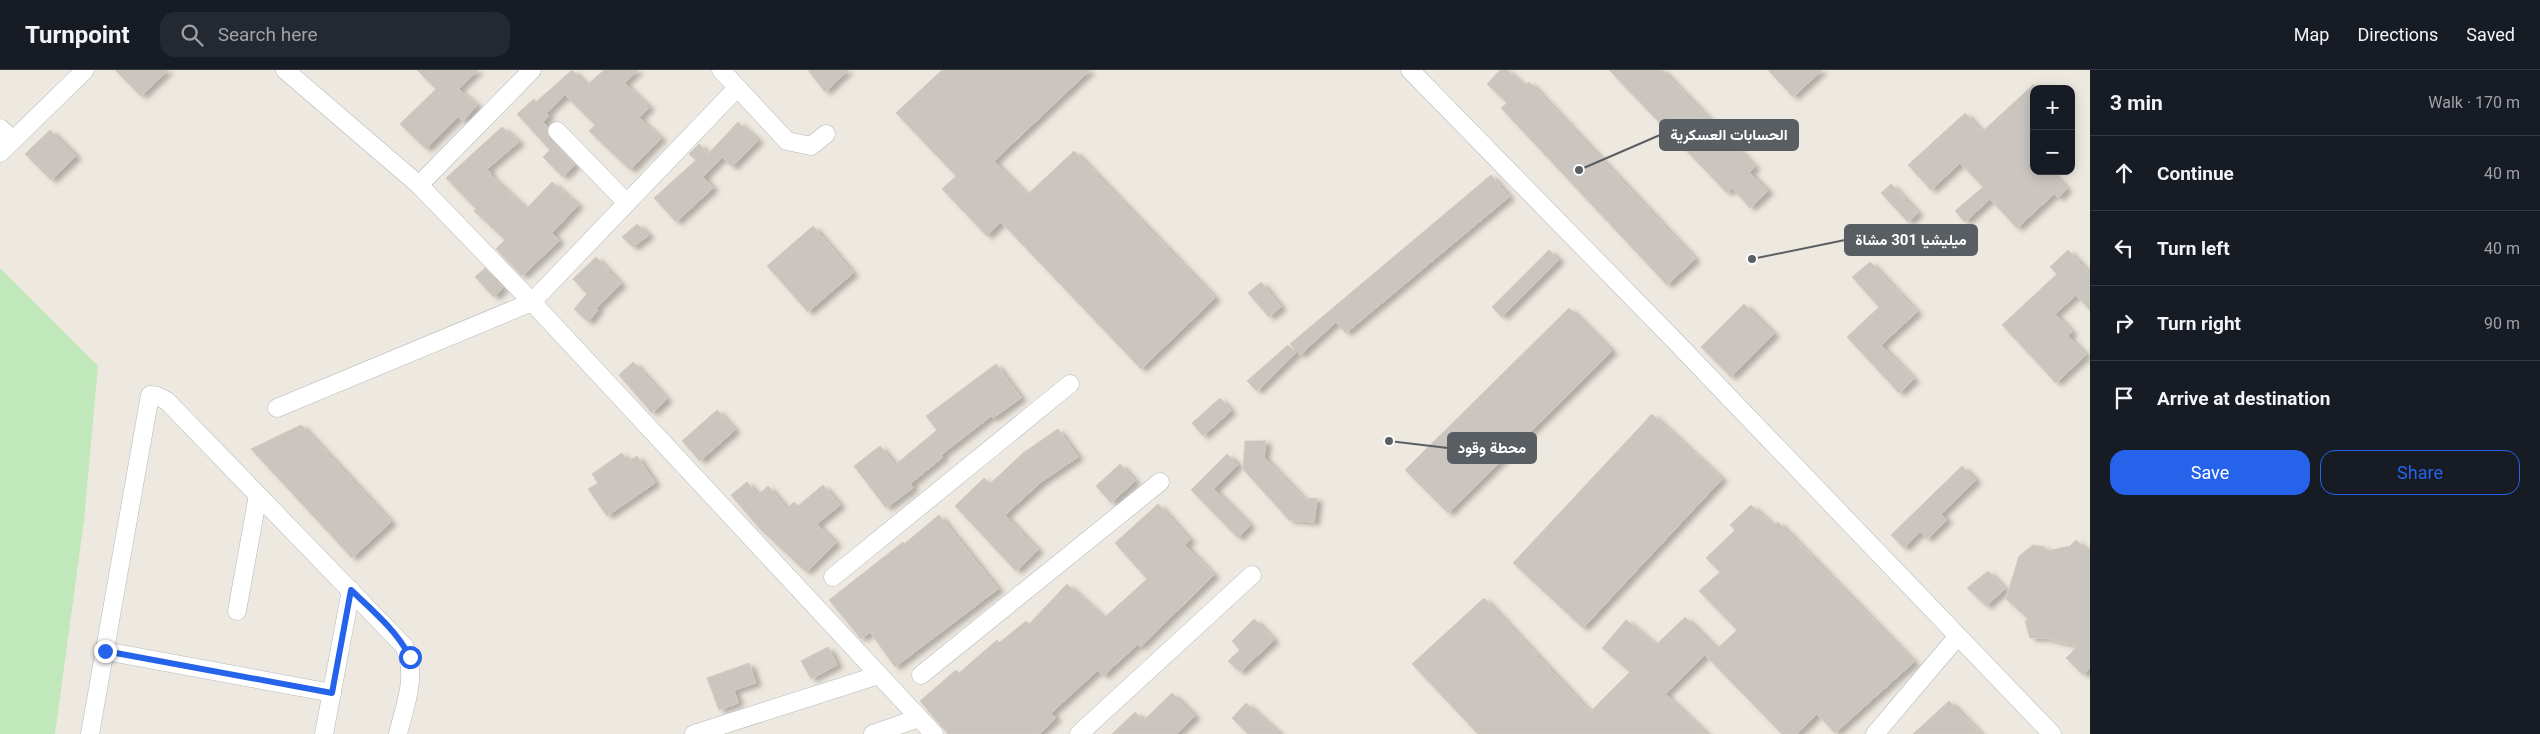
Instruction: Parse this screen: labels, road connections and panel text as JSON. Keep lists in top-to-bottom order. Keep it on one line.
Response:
{"places":["الحسابات العسكرية","ميليشيا 301 مشاة","محطة وقود"],"page":{"header":"Turnpoint","search":"Search here","nav":["Map","Directions","Saved"],"heading":["3 min","Walk · 170 m"],"map_buttons":["+","−"],"list":[["Continue","40 m"],["Turn left","40 m"],["Turn right","90 m"],"Arrive at destination"],"buttons":["Save","Share"]}}
